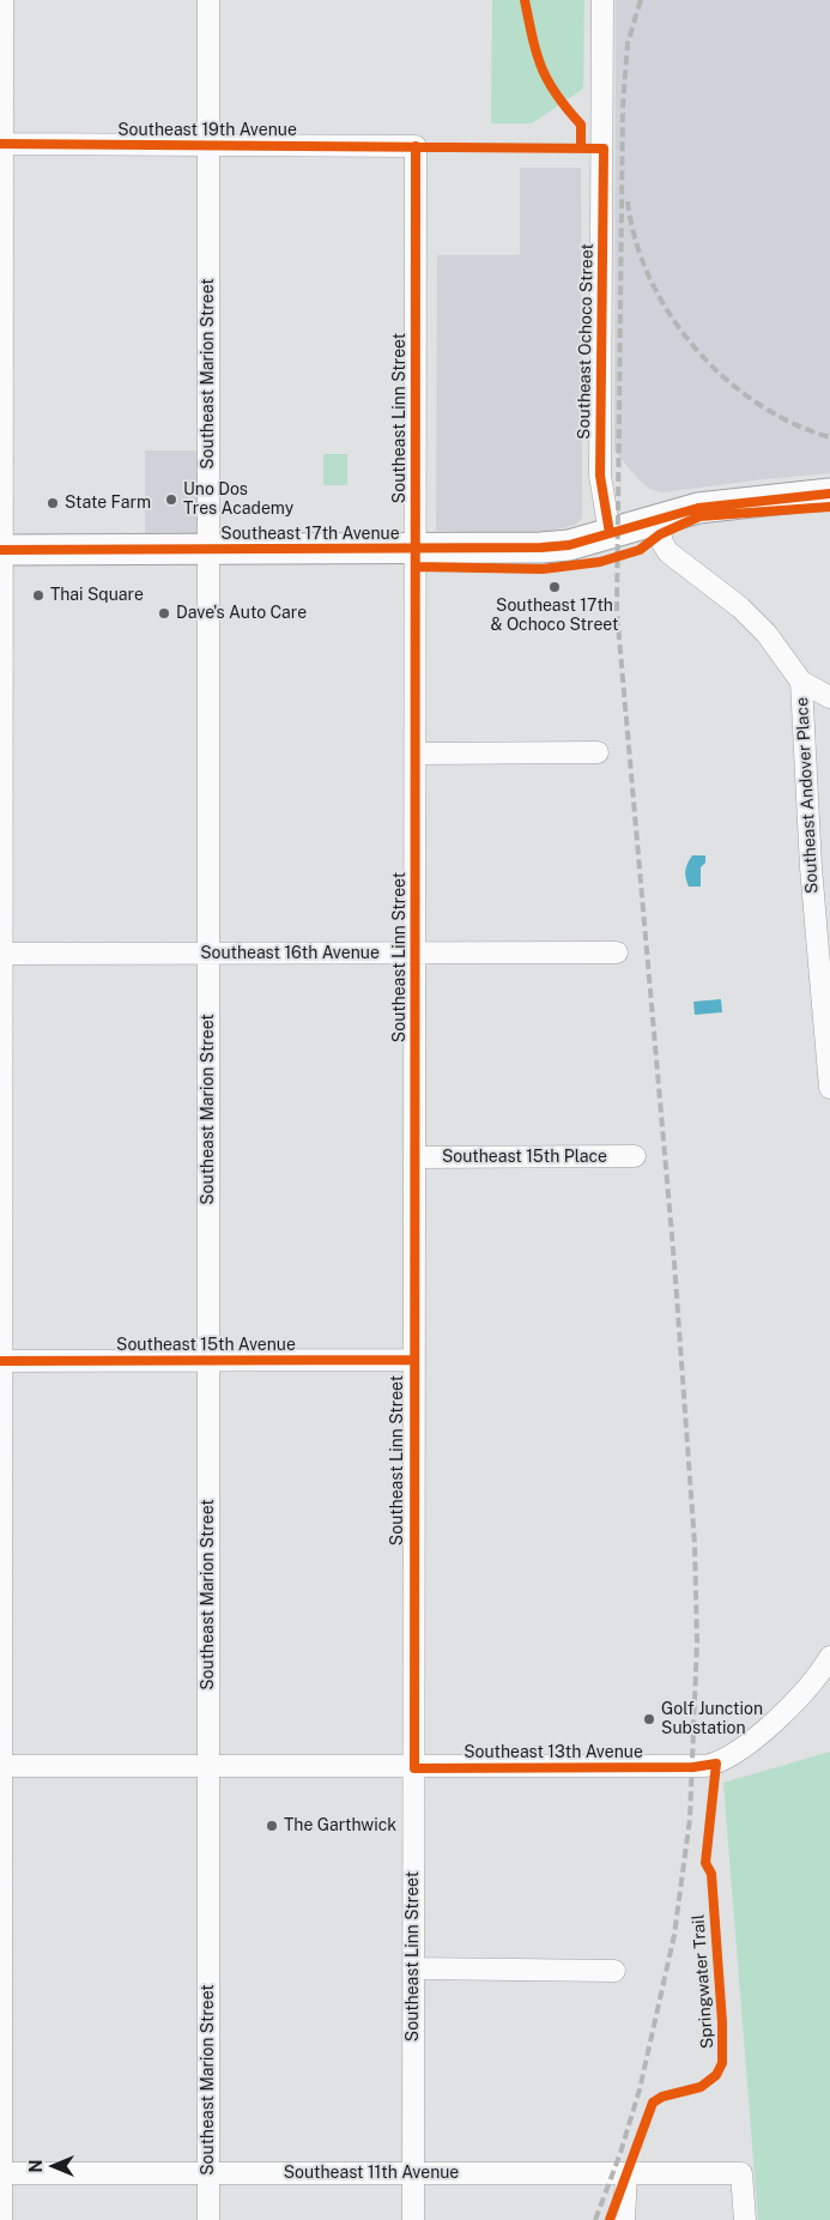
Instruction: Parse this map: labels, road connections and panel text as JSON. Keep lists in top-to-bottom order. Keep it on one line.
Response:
{"streets":{"main road":["Southeast 17th Avenue"],"street":["Southeast 19th Avenue","Southeast Ochoco Street","Southeast Marion Street","Southeast Linn Street","Southeast Andover Place","Southeast 16th Avenue","Southeast 15th Place","Southeast 15th Avenue","Southeast 13th Avenue","Southeast 11th Avenue"],"cycle path":["Springwater Trail"]},"crossings":[["Southeast 19th Avenue","Southeast Marion Street"],["Southeast 19th Avenue","Southeast Linn Street"],["Southeast Ochoco Street","Southeast 17th Avenue"],["Southeast Marion Street","Southeast 17th Avenue"],["Southeast Marion Street","Southeast 16th Avenue"],["Southeast Marion Street","Southeast 15th Avenue"],["Southeast Marion Street","Southeast 13th Avenue"],["Southeast Marion Street","Southeast 11th Avenue"],["Southeast Linn Street","Southeast 17th Avenue"],["Southeast Linn Street","Southeast 16th Avenue"],["Southeast Linn Street","Southeast 15th Place"],["Southeast Linn Street","Southeast 15th Avenue"],["Southeast Linn Street","Southeast 13th Avenue"],["Southeast Linn Street","Southeast 11th Avenue"]],"places":["Uno Dos Tres Academy","State Farm","Southeast 17th & Ochoco Street","Thai Square","Dave's Auto Care","Golf Junction Substation","The Garthwick"],"north":"left"}
